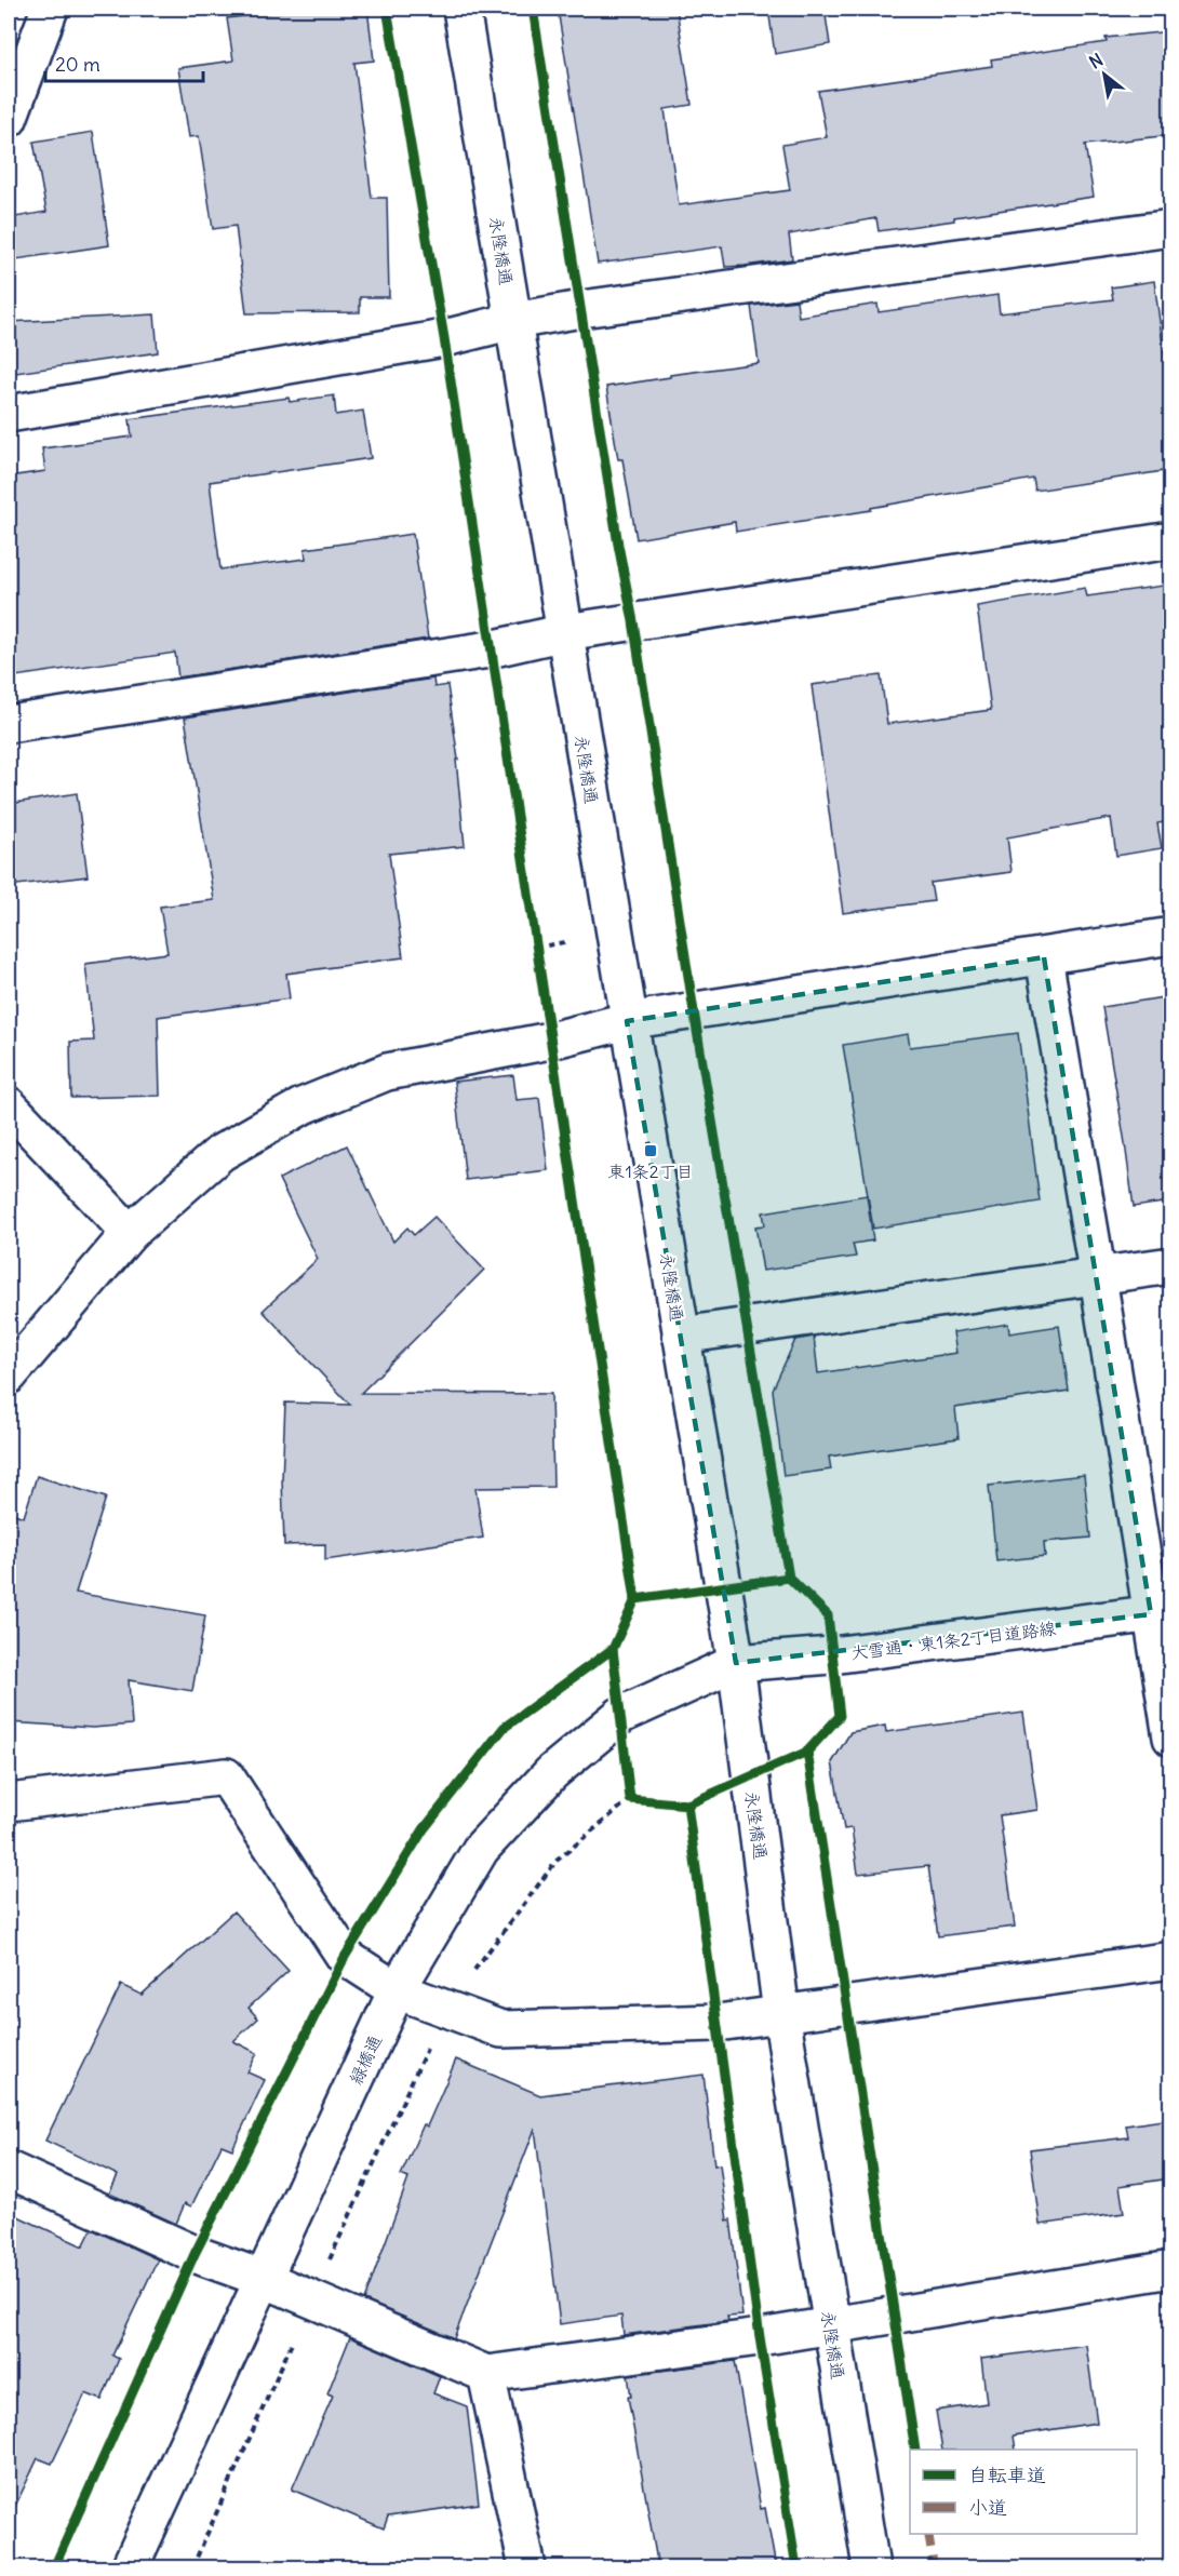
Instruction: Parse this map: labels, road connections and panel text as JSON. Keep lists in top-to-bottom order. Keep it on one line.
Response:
{"streets":{"street":["永隆橋通","大雪通・東1条2丁目道路線","緑橋通"]},"crossings":[["永隆橋通","大雪通・東1条2丁目道路線"],["永隆橋通","緑橋通"],["大雪通・東1条2丁目道路線","緑橋通"]],"places":{"transit":["東1条2丁目"]},"legend":["自転車道","小道"],"scale_bar":"20 m","north":"top left"}
